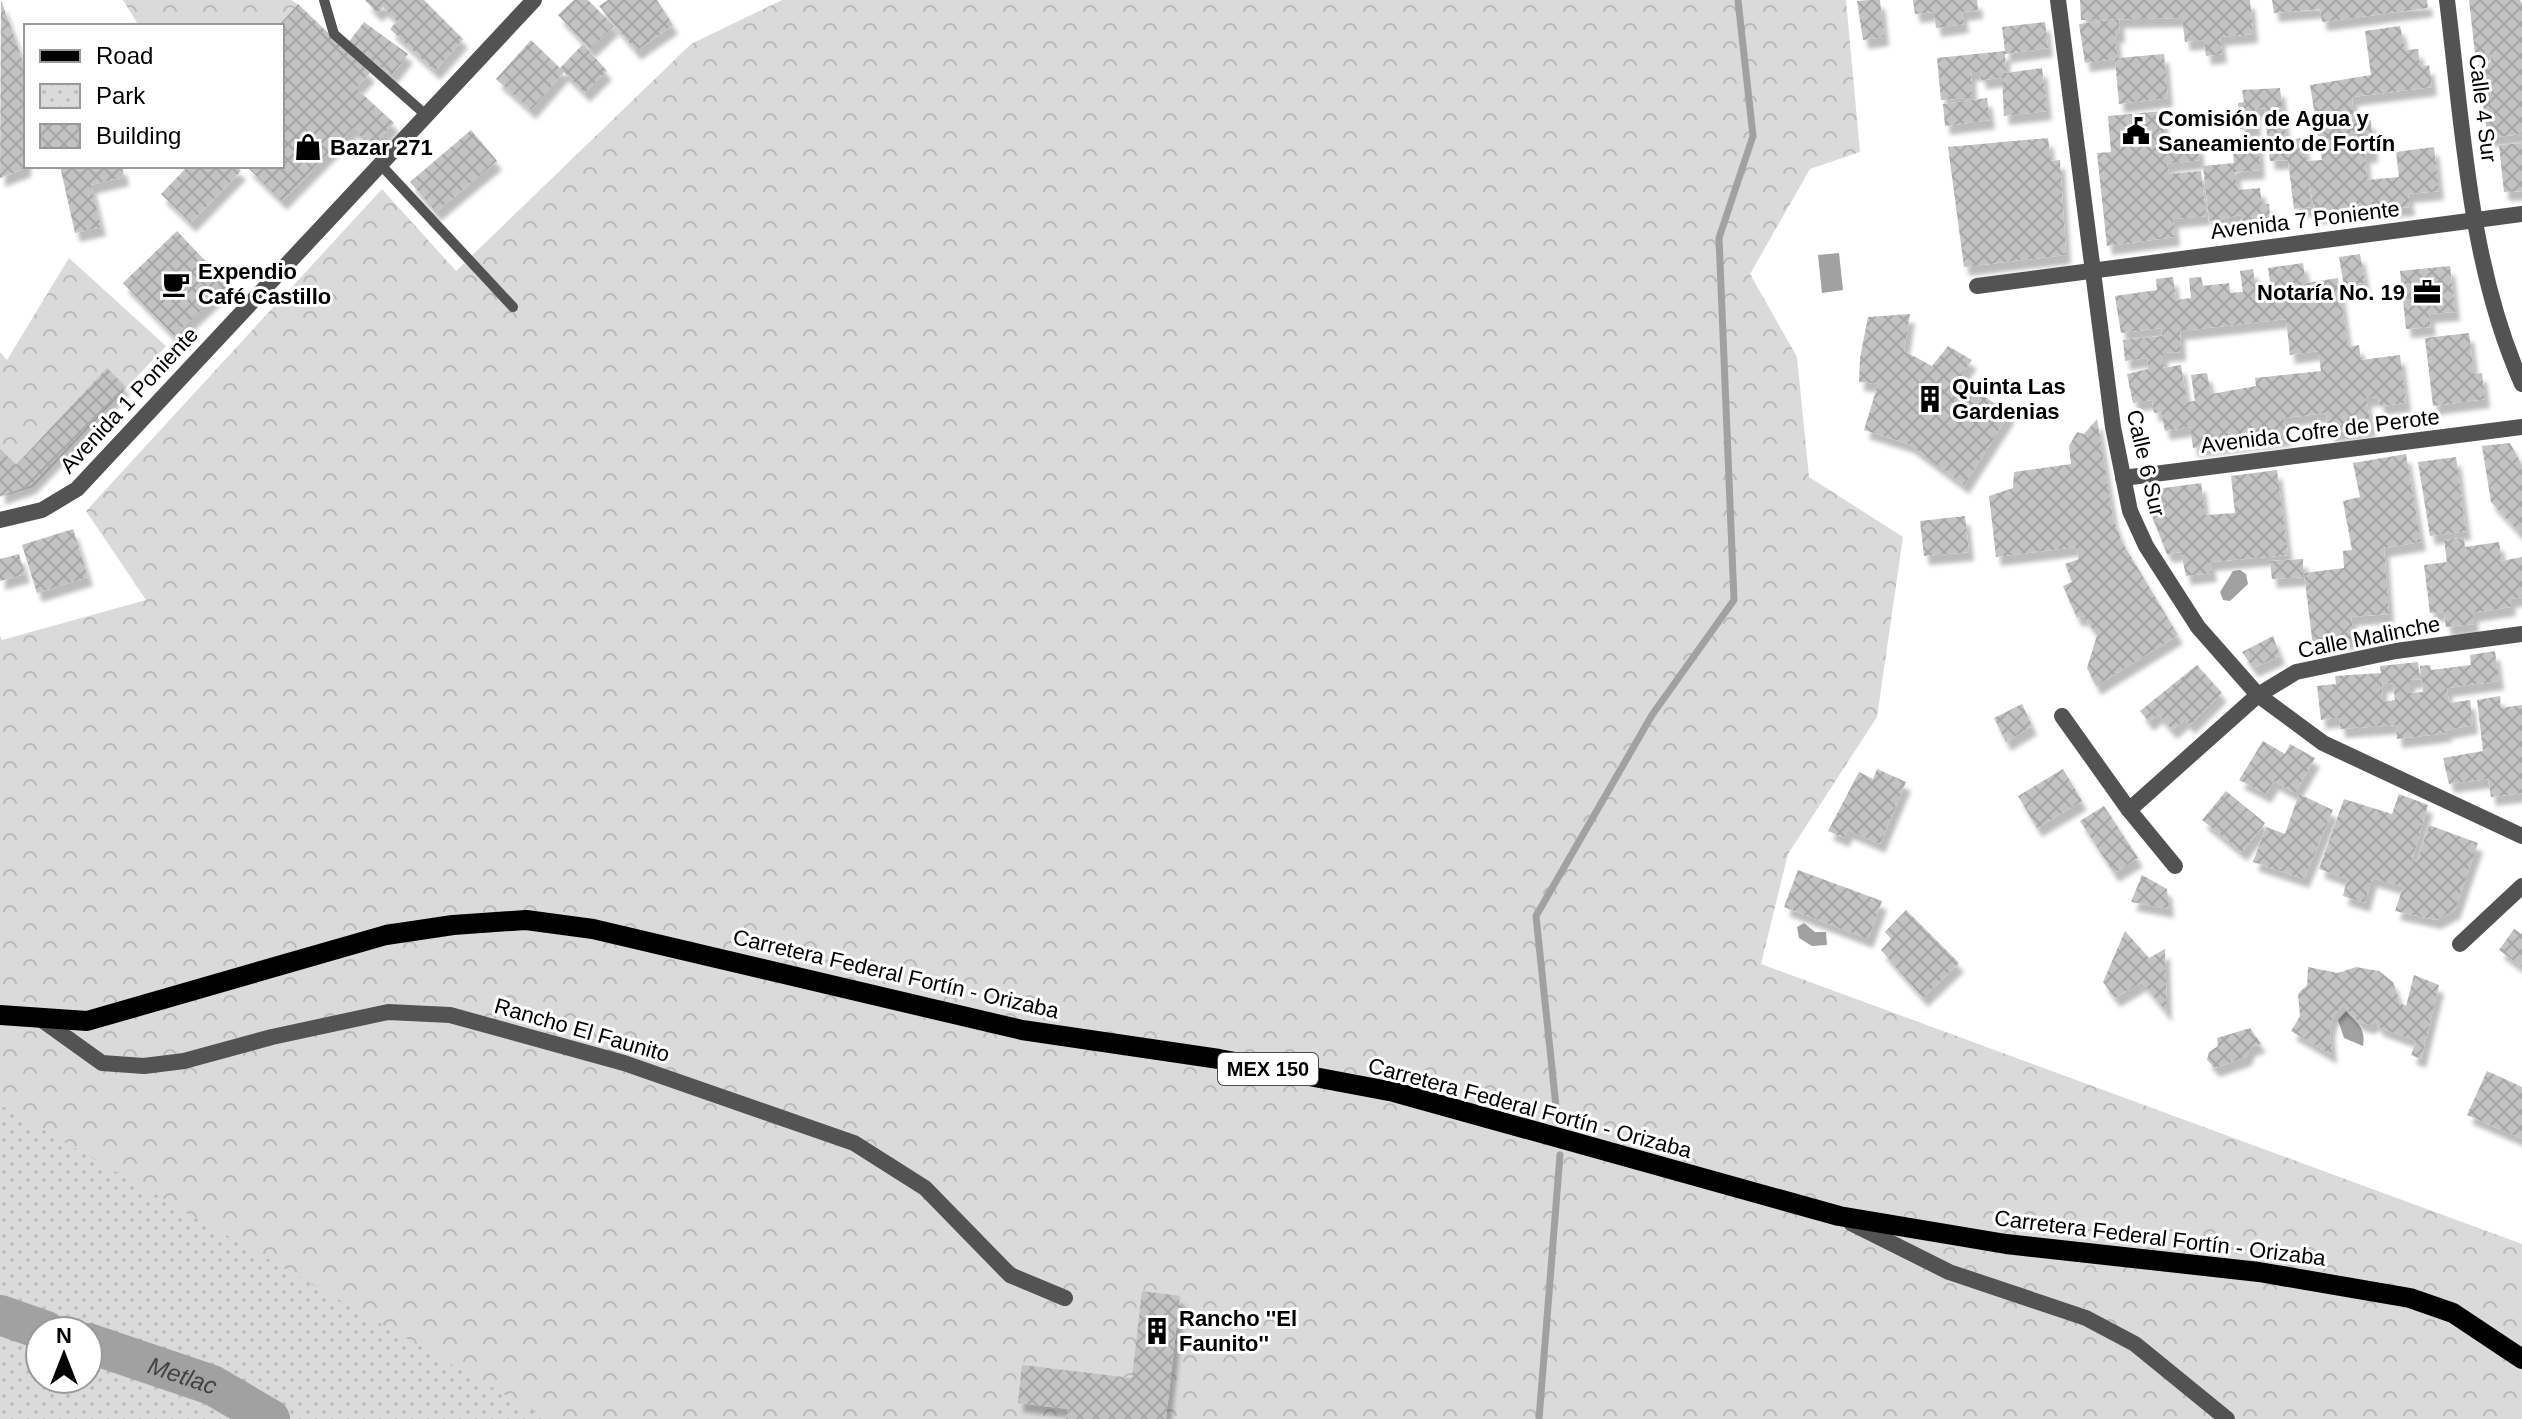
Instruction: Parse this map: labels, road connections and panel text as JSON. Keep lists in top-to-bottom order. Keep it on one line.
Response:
{"streets":{"main road":["Carretera Federal Fortín - Orizaba","MEX 150"],"street":["Calle 4 Sur","Avenida 7 Poniente","Avenida 1 Poniente","Avenida Cofre de Perote","Calle 6 Sur","Calle Malinche","Rancho El Faunito"]},"crossings":[["Calle 4 Sur","Avenida 7 Poniente"],["Avenida 7 Poniente","Calle 6 Sur"],["Avenida Cofre de Perote","Calle 6 Sur"],["Calle 6 Sur","Calle Malinche"],["Carretera Federal Fortín - Orizaba","Rancho El Faunito"]],"water":["Metlac"],"places":{"public building":["Comisión de Agua y Saneamiento de Fortín"],"shop":["Bazar 271"],"cafe":["Expendio Café Castillo"],"office":["Notaría No. 19"],"building":["Quinta Las Gardenias","Rancho ''El Faunito''"]},"legend":["Road","Park","Building"],"north":"top"}
